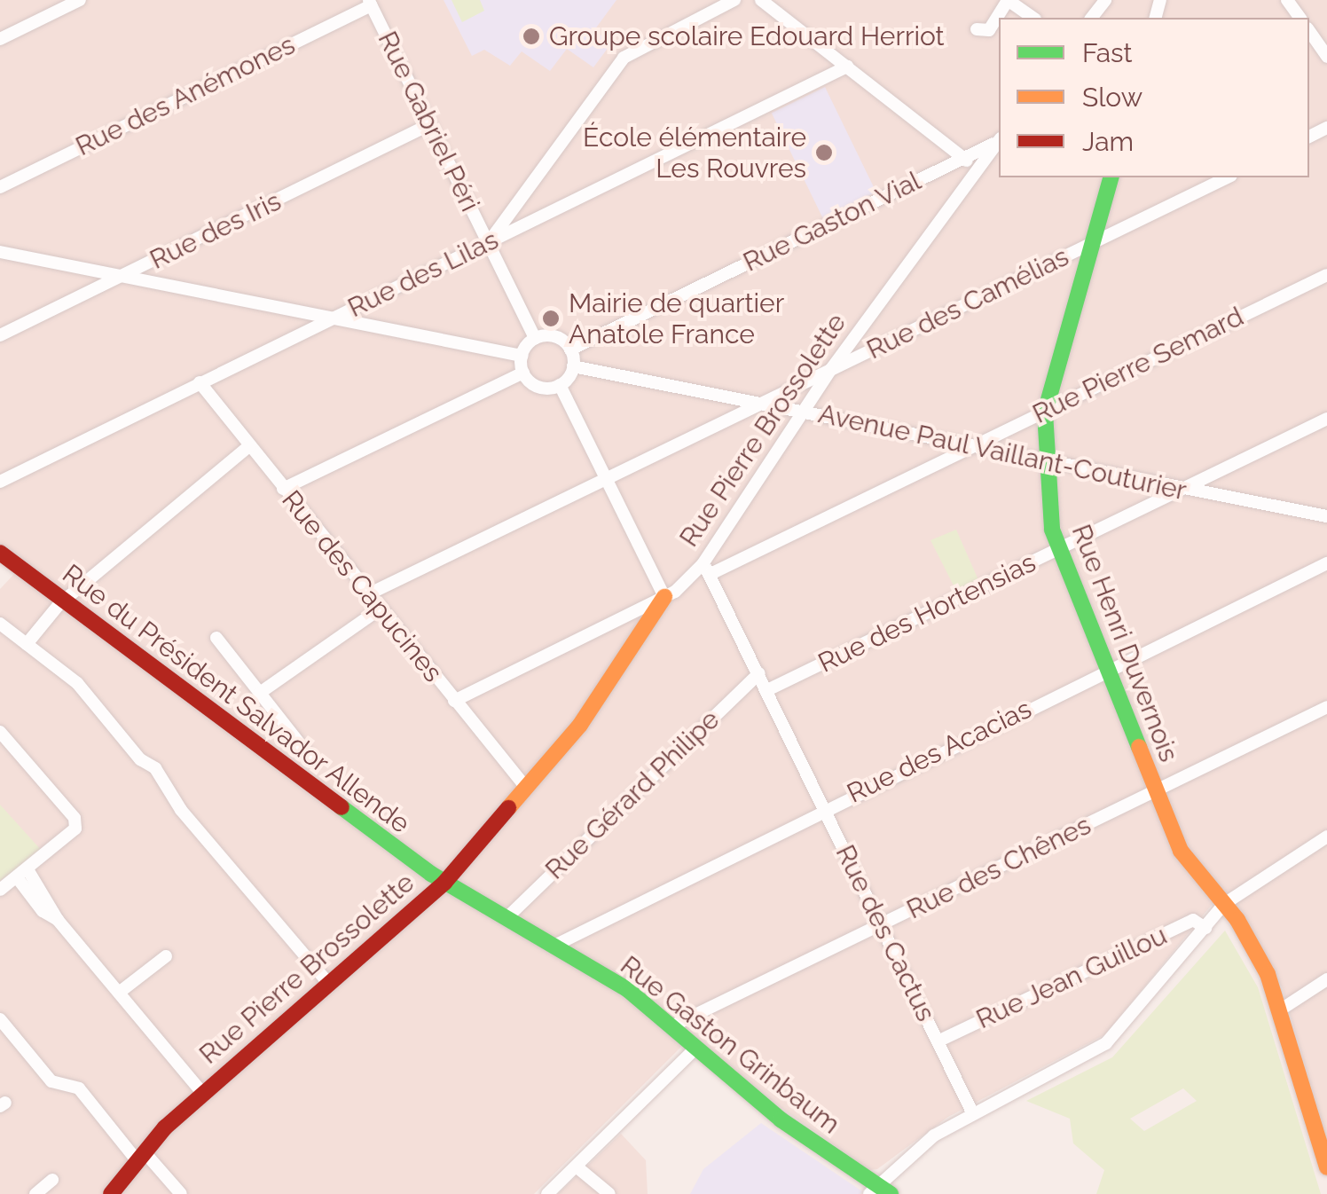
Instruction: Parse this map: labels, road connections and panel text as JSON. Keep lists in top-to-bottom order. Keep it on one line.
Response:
{"streets":{"street":["Rue des Anémones","Rue Gabriel Péri","Rue Gaston Vial","Rue des Iris","Rue des Lilas","Rue des Camélias","Rue Pierre Semard","Rue Pierre Brossolette","Avenue Paul Vaillant-Couturier","Rue des Capucines","Rue des Hortensias","Rue Henri Duvernois","Rue du Président Salvador Allende","Rue des Acacias","Rue Gérard Philipe","Rue des Chênes","Rue des Cactus","Rue Jean Guillou","Rue Gaston Grinbaum"]},"crossings":[["Rue des Anémones","Rue Gabriel Péri"],["Rue Gabriel Péri","Rue Gaston Vial"],["Rue Gabriel Péri","Rue des Iris"],["Rue Gabriel Péri","Rue des Lilas"],["Rue Gabriel Péri","Avenue Paul Vaillant-Couturier"],["Rue Gaston Vial","Avenue Paul Vaillant-Couturier"],["Rue des Lilas","Rue des Capucines"],["Rue des Camélias","Rue Pierre Brossolette"],["Rue des Camélias","Avenue Paul Vaillant-Couturier"],["Rue des Camélias","Rue des Capucines"],["Rue des Camélias","Rue Henri Duvernois"],["Rue Pierre Semard","Rue Pierre Brossolette"],["Rue Pierre Semard","Avenue Paul Vaillant-Couturier"],["Rue Pierre Semard","Rue Henri Duvernois"],["Rue Pierre Semard","Rue des Cactus"],["Rue Pierre Brossolette","Avenue Paul Vaillant-Couturier"],["Rue Pierre Brossolette","Rue des Capucines"],["Rue Pierre Brossolette","Rue du Président Salvador Allende"],["Rue Pierre Brossolette","Rue des Cactus"],["Rue Pierre Brossolette","Rue Gaston Grinbaum"],["Avenue Paul Vaillant-Couturier","Rue des Hortensias"],["Avenue Paul Vaillant-Couturier","Rue Henri Duvernois"],["Rue des Hortensias","Rue Henri Duvernois"],["Rue des Hortensias","Rue des Cactus"],["Rue Henri Duvernois","Rue des Acacias"],["Rue Henri Duvernois","Rue des Chênes"],["Rue du Président Salvador Allende","Rue Gaston Grinbaum"],["Rue des Acacias","Rue des Cactus"],["Rue des Acacias","Rue Gaston Grinbaum"],["Rue Gérard Philipe","Rue des Cactus"],["Rue Gérard Philipe","Rue Gaston Grinbaum"],["Rue des Chênes","Rue des Cactus"],["Rue des Chênes","Rue Gaston Grinbaum"],["Rue des Cactus","Rue Jean Guillou"]],"places":["Groupe scolaire Edouard Herriot","École élémentaire Les Rouvres","Mairie de quartier Anatole France"],"legend":["Fast","Slow","Jam"]}
